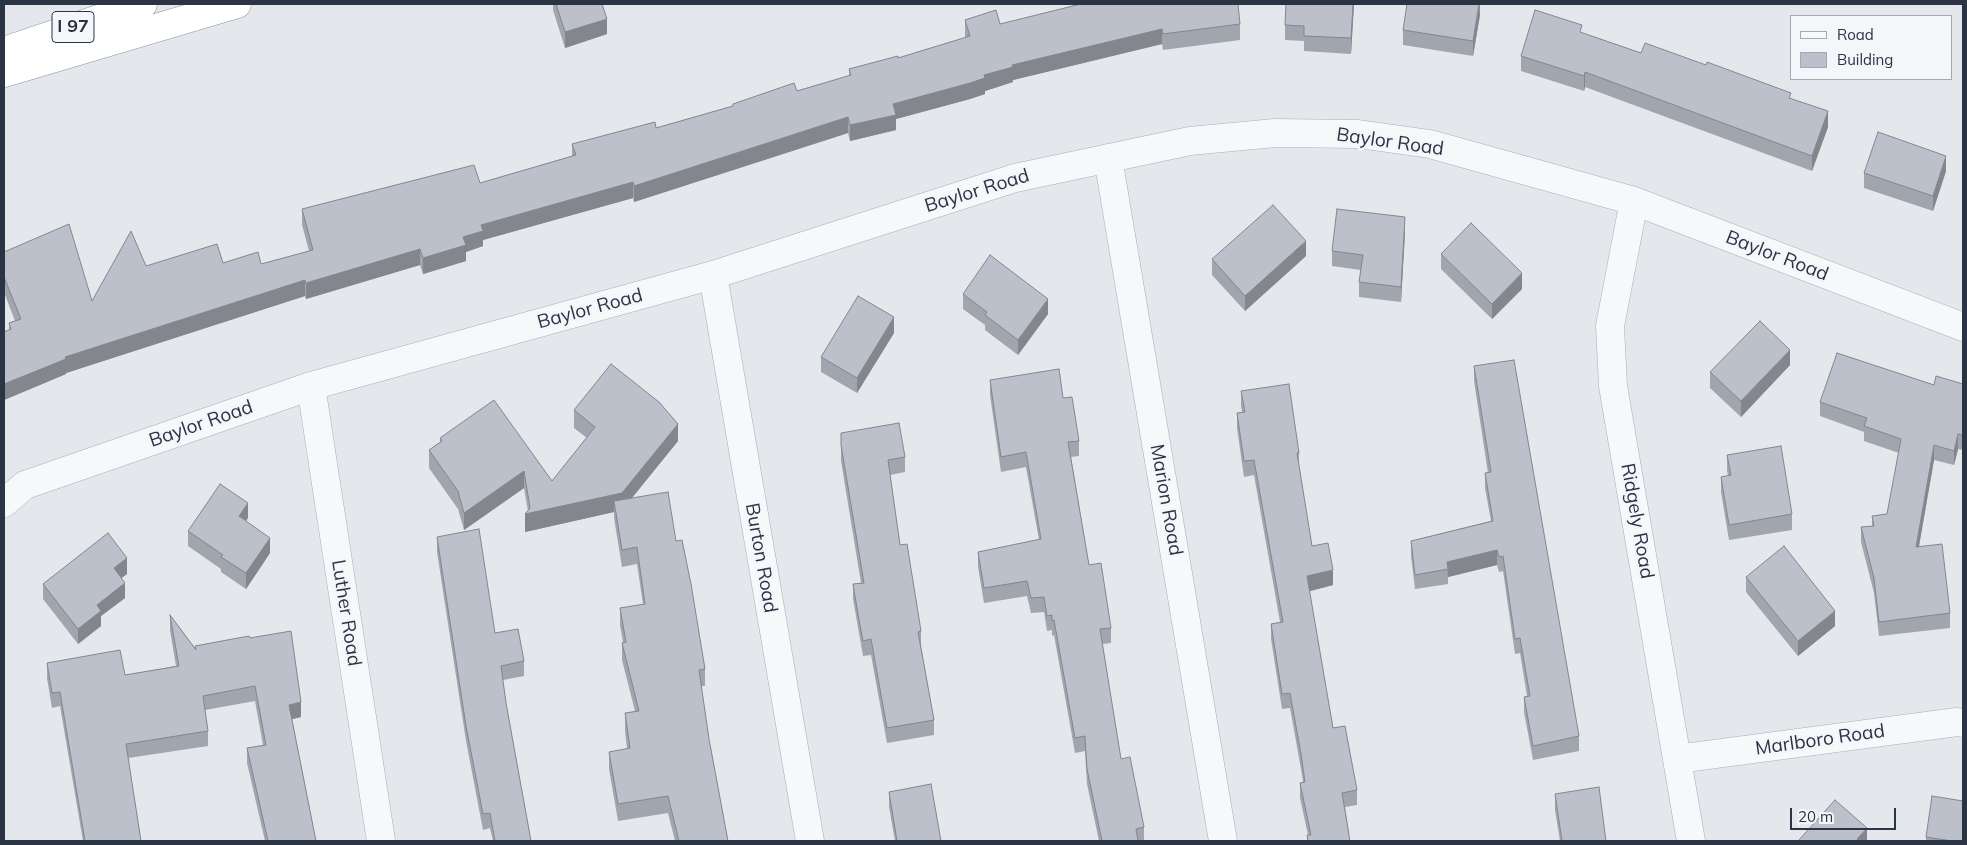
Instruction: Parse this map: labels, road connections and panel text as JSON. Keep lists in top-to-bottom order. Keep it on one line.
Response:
{"streets":{"highway":["I 97"],"street":["Baylor Road","Marion Road","Ridgely Road","Burton Road","Luther Road","Marlboro Road"]},"crossings":[["Baylor Road","Marion Road"],["Baylor Road","Ridgely Road"],["Baylor Road","Burton Road"],["Baylor Road","Luther Road"],["Ridgely Road","Marlboro Road"]],"legend":["Road","Building"],"scale_bar":"20 m"}
